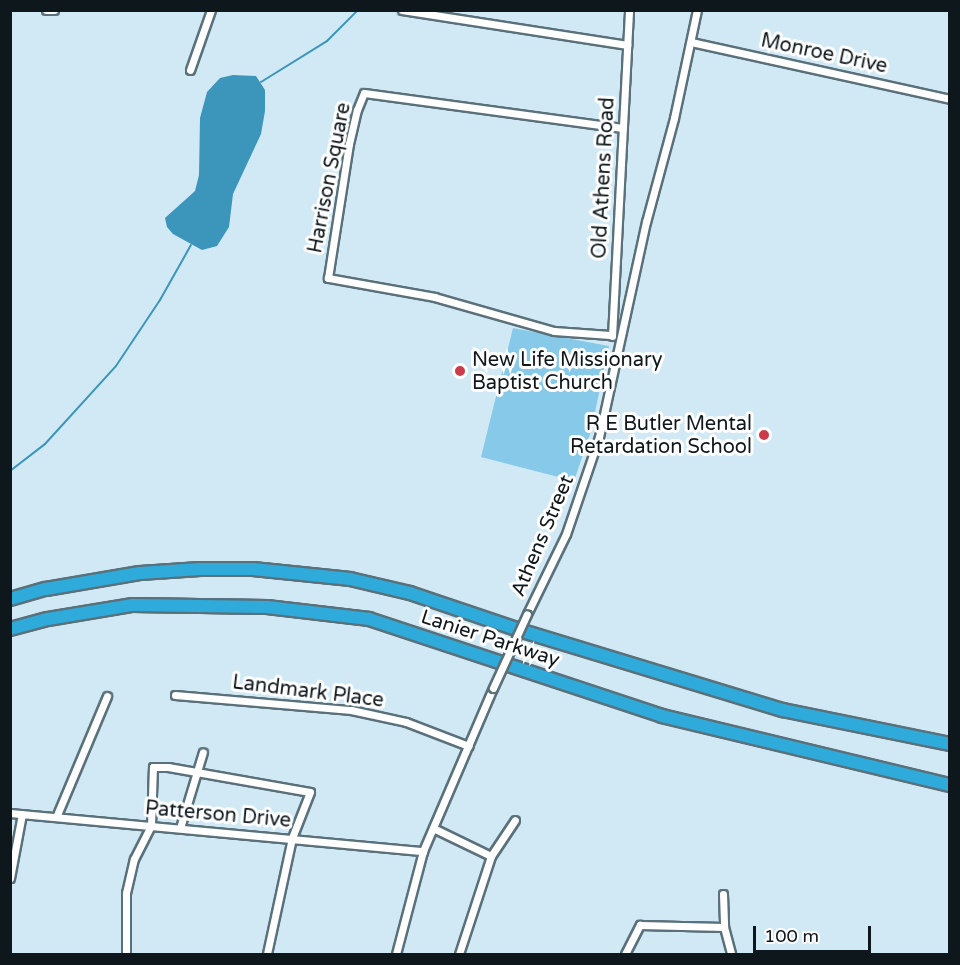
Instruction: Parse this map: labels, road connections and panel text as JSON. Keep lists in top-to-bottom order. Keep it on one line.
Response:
{"streets":{"highway":["Lanier Parkway"],"street":["Monroe Drive","Harrison Square","Old Athens Road","Athens Street","Landmark Place","Patterson Drive"]},"crossings":[["Monroe Drive","Athens Street"],["Harrison Square","Old Athens Road"],["Athens Street","Landmark Place"],["Athens Street","Patterson Drive"]],"places":["New Life Missionary Baptist Church","R E Butler Mental Retardation School"],"scale_bar":"100 m"}
